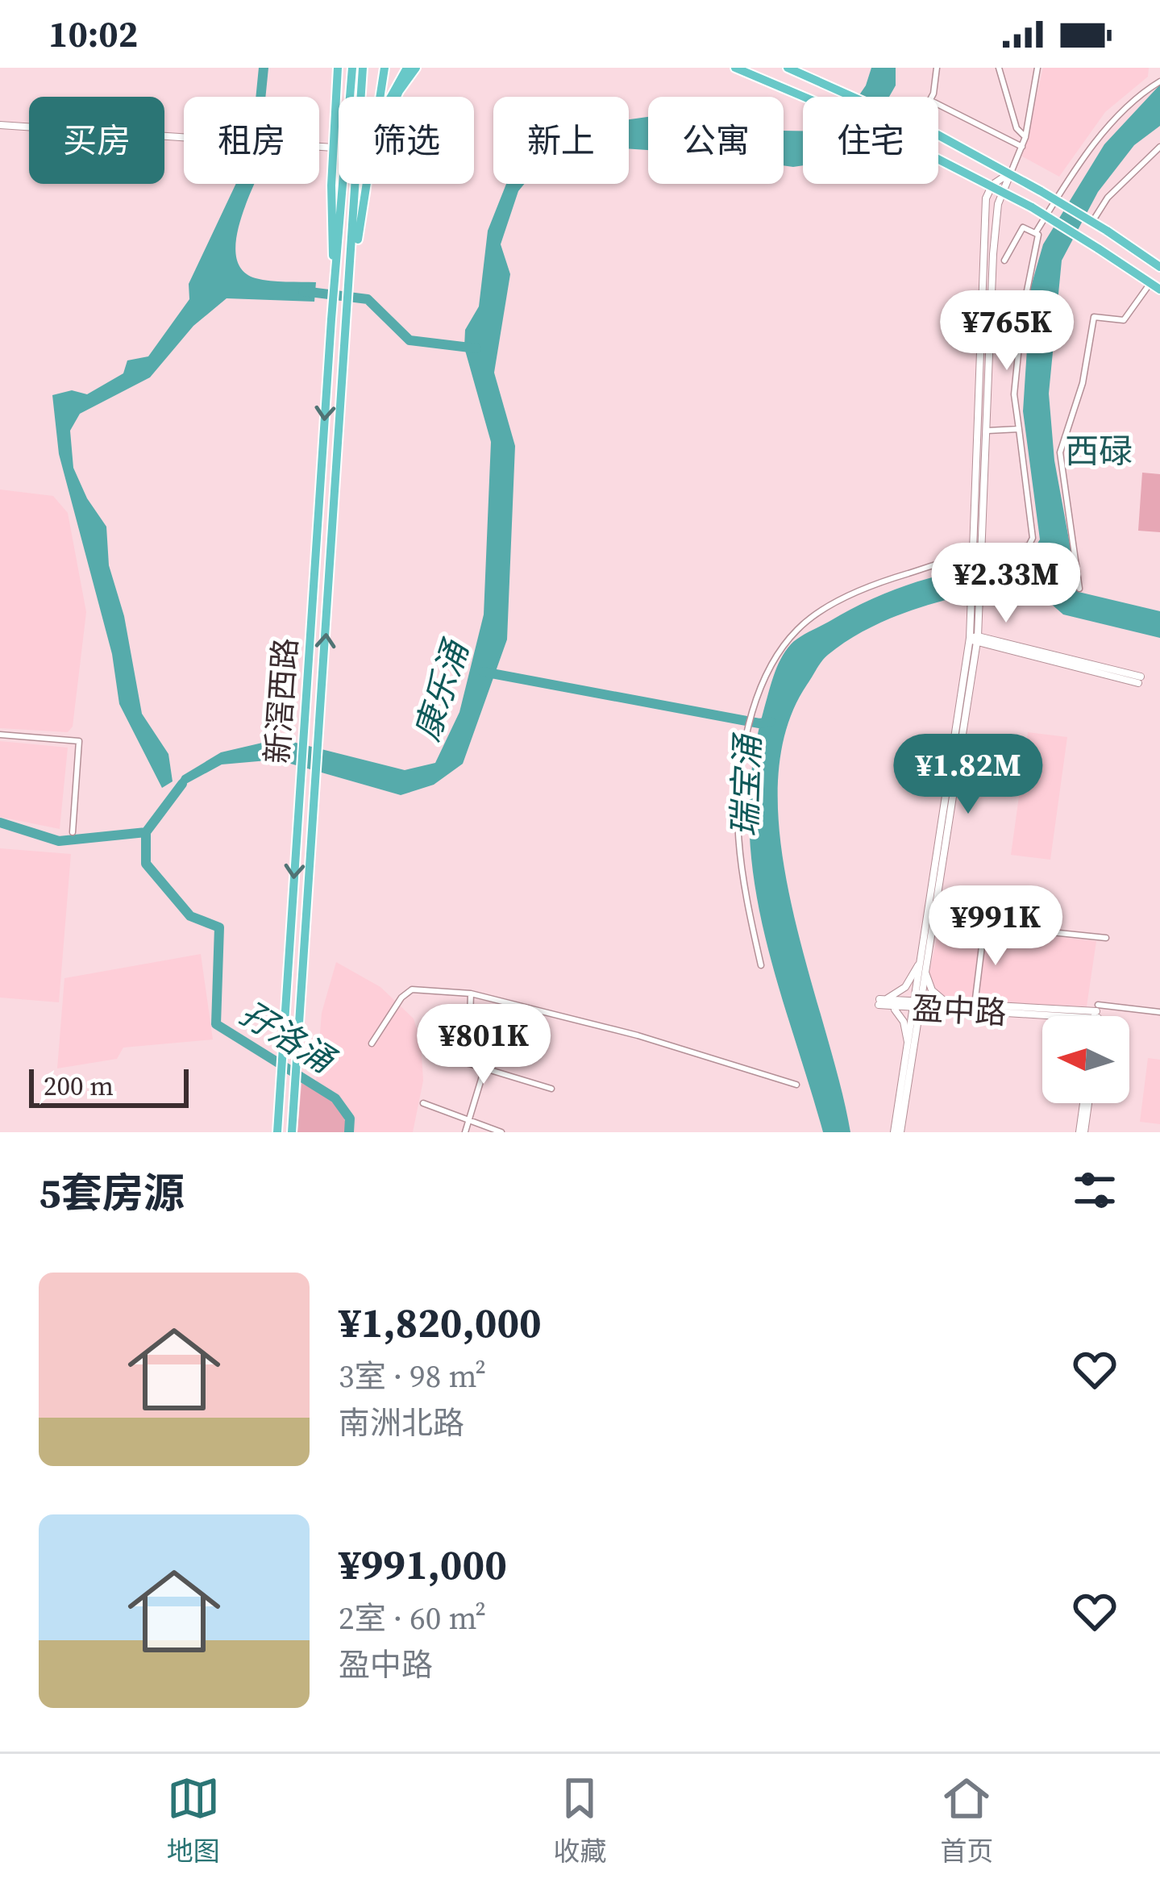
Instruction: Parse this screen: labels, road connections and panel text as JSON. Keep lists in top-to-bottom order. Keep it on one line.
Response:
{"streets":{"highway":["新滘西路"],"main road":["盈中路"]},"districts":["西碌"],"water":["康乐涌","瑞宝涌","孖洛涌"],"scale_bar":"200 m","north":"left","page":{"status":"10:02","chip":["买房","租房","筛选","新上","公寓","住宅"],"price":["¥765K","¥2.33M","¥1.82M","¥991K","¥801K"],"scale":"200 m","heading":"5套房源","list":[{"name":"¥1,820,000","note":"3室 · 98 m² · 南洲北路"},{"name":"¥991,000","note":"2室 · 60 m² · 盈中路"}],"tabs":["地图","收藏","首页"]}}
